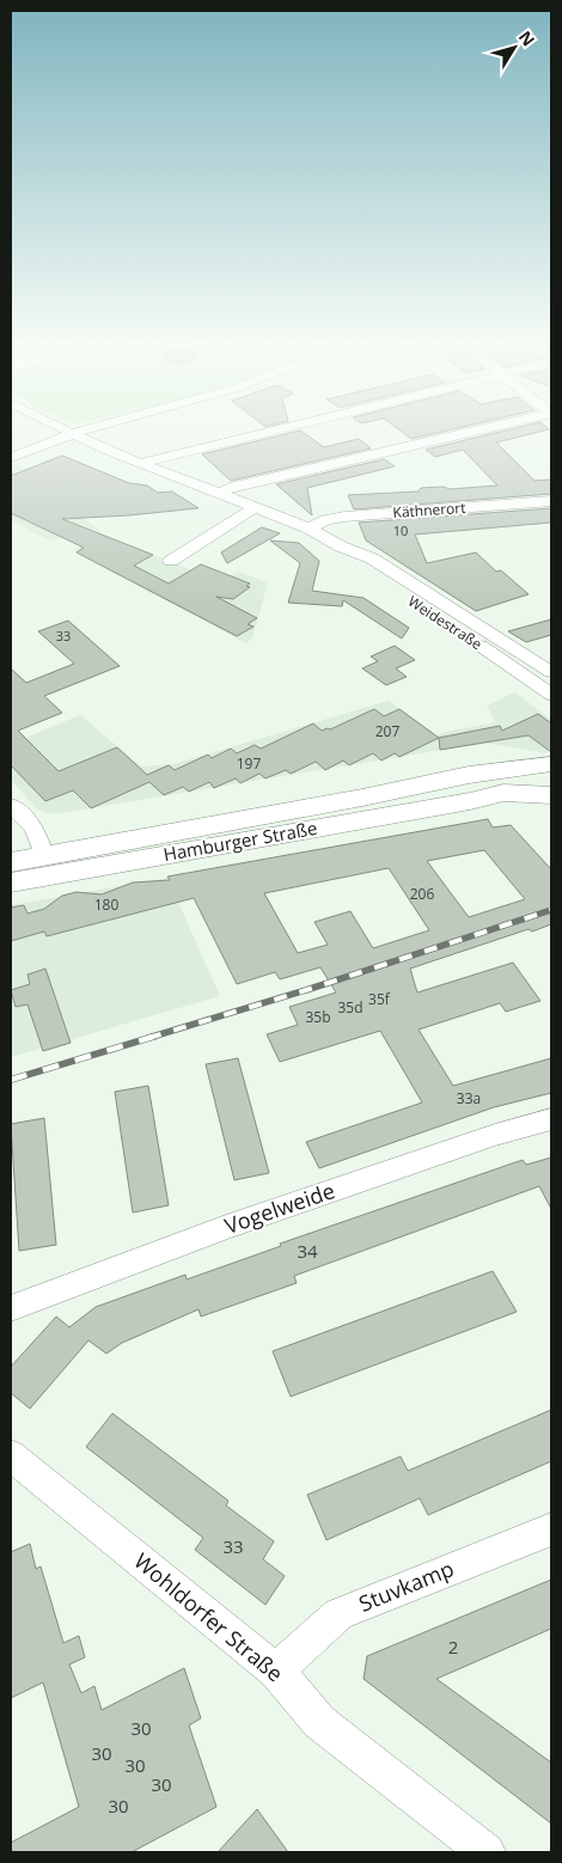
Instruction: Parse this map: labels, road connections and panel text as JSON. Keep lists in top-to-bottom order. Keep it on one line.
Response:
{"streets":{"main road":["Hamburger Straße"],"street":["Käthnerort","Weidestraße","Vogelweide","Stuvkamp","Wohldorfer Straße"]},"crossings":[["Käthnerort","Weidestraße"],["Stuvkamp","Wohldorfer Straße"]],"house_numbers":["10","33","207","197","206","180","35f","35d","35b","33a","34","33","2","30","30","30","30","30"],"north":"top right"}
